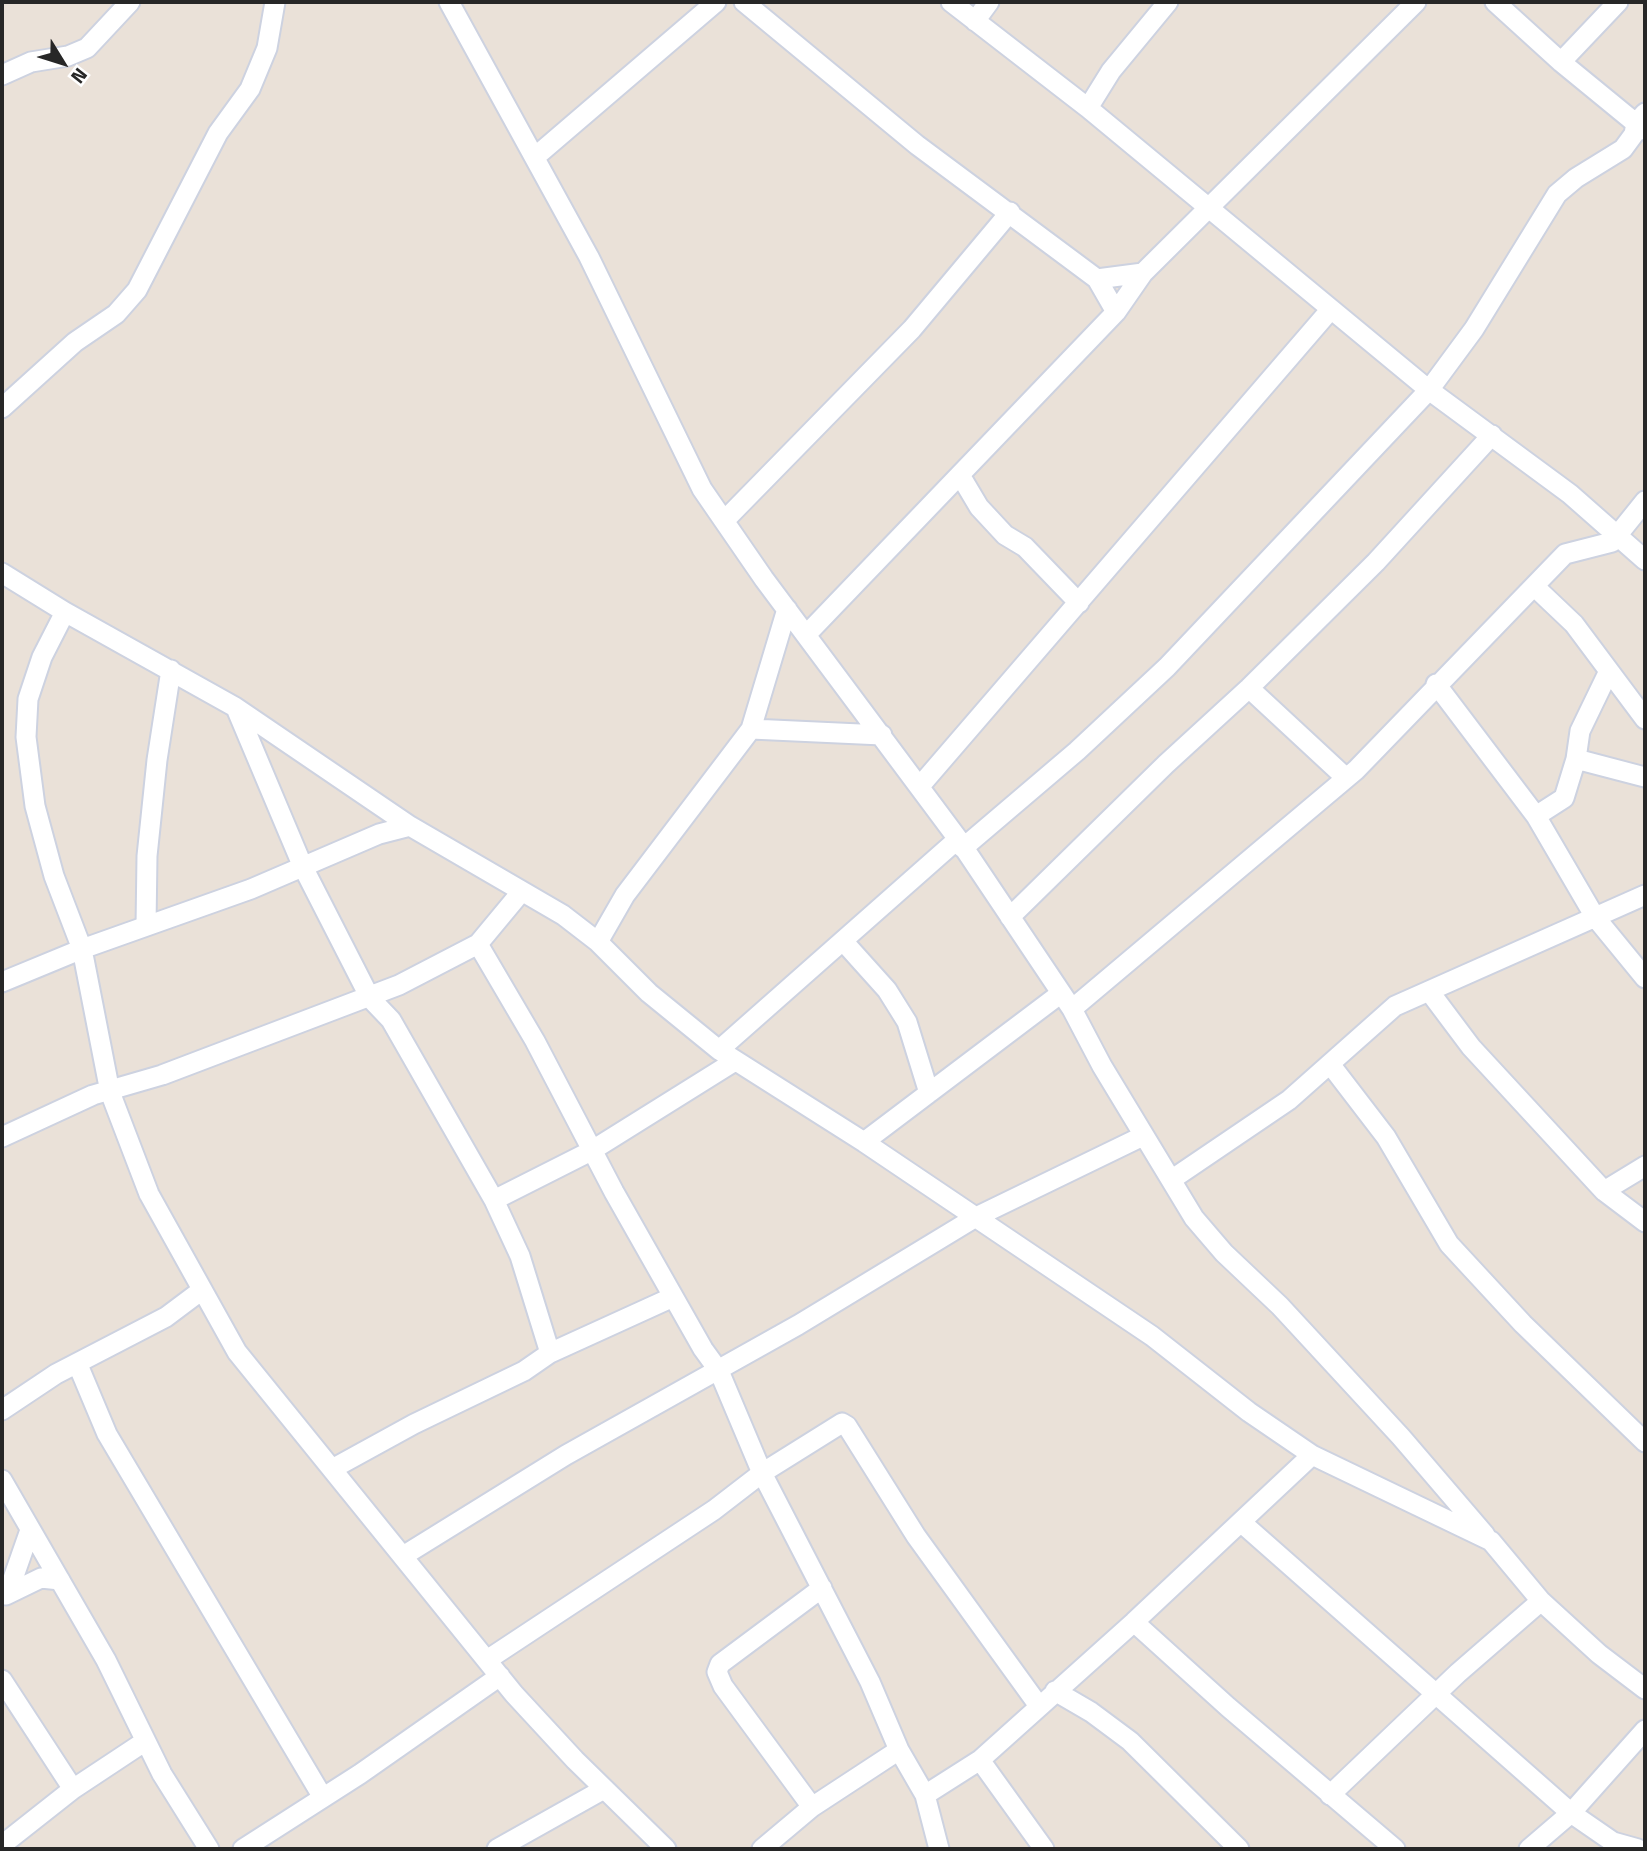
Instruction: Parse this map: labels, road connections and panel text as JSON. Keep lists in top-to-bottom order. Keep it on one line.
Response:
{"north":"bottom right"}
